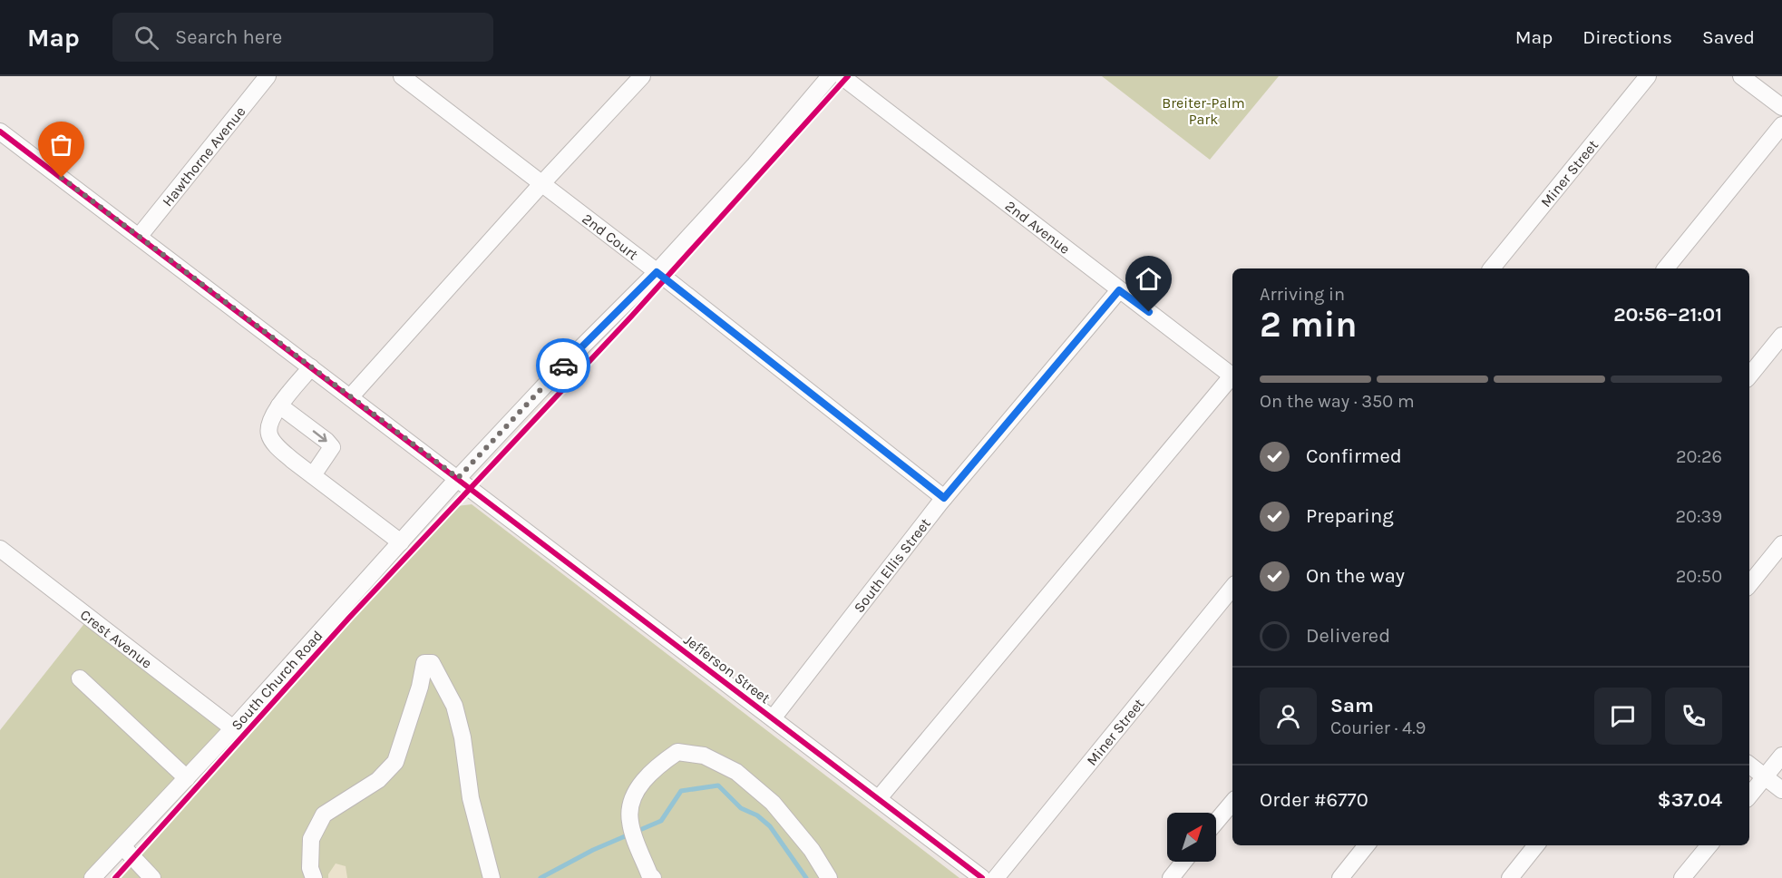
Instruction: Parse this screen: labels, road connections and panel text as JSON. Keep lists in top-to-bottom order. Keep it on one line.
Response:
{"streets":{"street":["Hawthorne Avenue","Miner Street","2nd Avenue","2nd Court","South Ellis Street","Crest Avenue","Jefferson Street","South Church Road"]},"crossings":[["Hawthorne Avenue","Jefferson Street"],["2nd Avenue","South Ellis Street"],["2nd Court","South Ellis Street"],["2nd Court","South Church Road"],["South Ellis Street","Jefferson Street"],["Crest Avenue","South Church Road"],["Jefferson Street","South Church Road"]],"parks":["Breiter-Palm Park"],"north":"top right","page":{"header":"Map","search":"Search here","nav":["Map","Directions","Saved"],"heading":["2 min","Arriving in","20:56–21:01"],"panel":["Sam","Courier · 4.9","Order #6770","$37.04"],"bar":"On the way · 350 m","list":[["Confirmed","20:26"],["Preparing","20:39"],["On the way","20:50"],"Delivered"]}}
